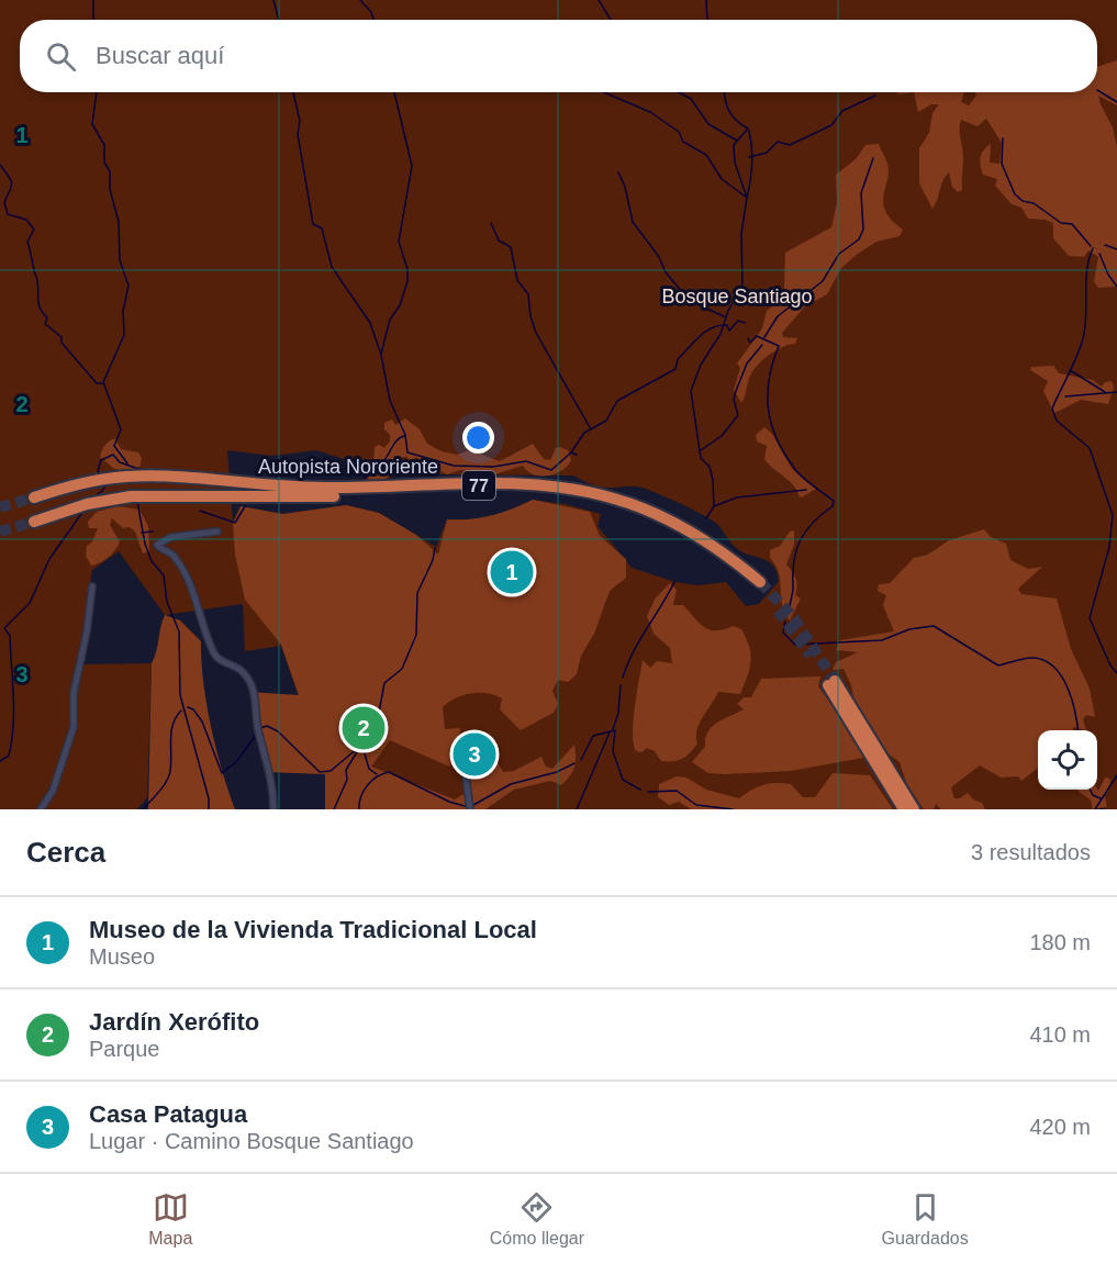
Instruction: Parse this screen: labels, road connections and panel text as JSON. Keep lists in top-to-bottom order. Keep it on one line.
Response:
{"streets":{"highway":["Autopista Nororiente","77"]},"parks":["Bosque Santiago"],"page":{"search":"Buscar aquí","pins":["1","2","3"],"heading":["Cerca","3 resultados"],"list":[{"mark":"1","name":"Museo de la Vivienda Tradicional Local","note":"Museo","value":"180 m"},{"mark":"2","name":"Jardín Xerófito","note":"Parque","value":"410 m"},{"mark":"3","name":"Casa Patagua","note":"Lugar · Camino Bosque Santiago","value":"420 m"}],"nav":["Mapa","Cómo llegar","Guardados"]},"grid":{"rows":["1","2","3"]}}
